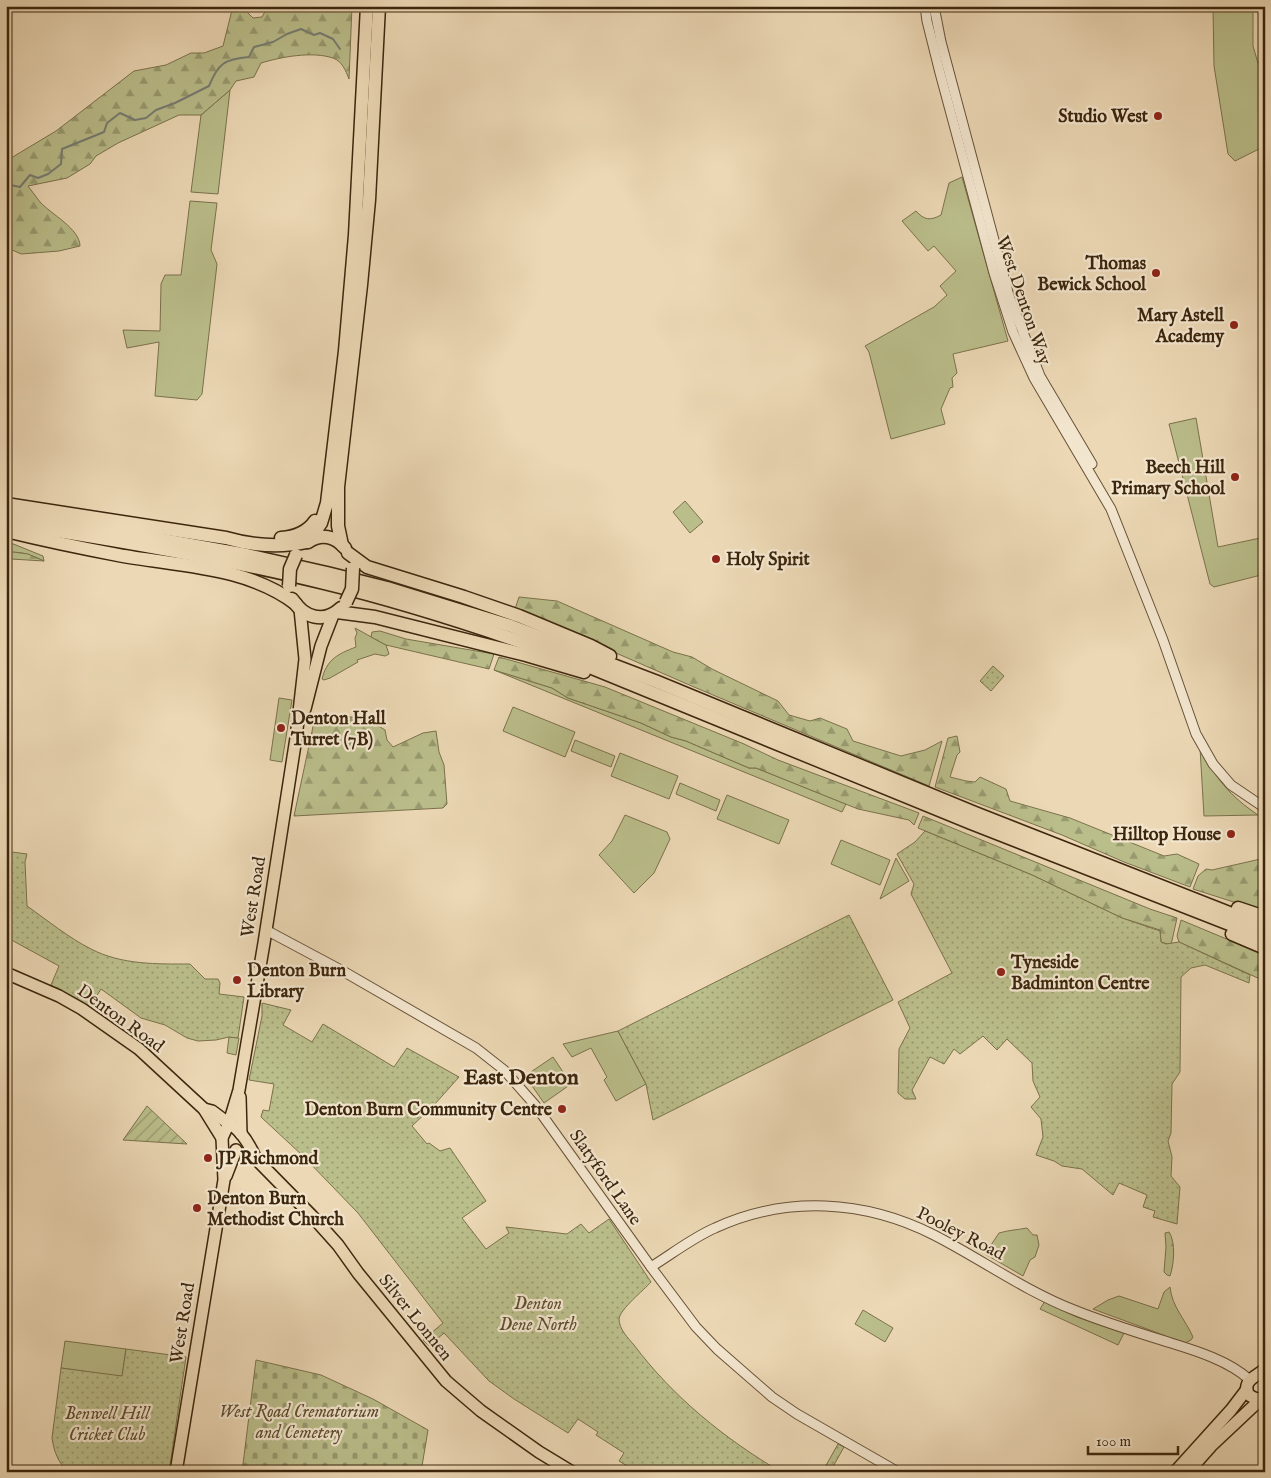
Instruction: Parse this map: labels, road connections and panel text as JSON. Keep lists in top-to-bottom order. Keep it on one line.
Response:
{"streets":{"main road":["West Road","Denton Road","Silver Lonnen"],"street":["West Denton Way","Slatyford Lane","Pooley Road"]},"crossings":[["West Road","Denton Road"],["West Road","Slatyford Lane"],["West Road","Silver Lonnen"],["Denton Road","Silver Lonnen"],["Slatyford Lane","Pooley Road"]],"districts":["East Denton"],"parks":["Denton Dene North","West Road Crematorium and Cemetery","Benwell Hill Cricket Club"],"places":["Studio West","Thomas Bewick School","Mary Astell Academy","Beech Hill Primary School","Holy Spirit","Denton Hall Turret (7B)","Hilltop House","Tyneside Badminton Centre","Denton Burn Library","Denton Burn Community Centre","JP Richmond","Denton Burn Methodist Church"],"scale_bar":"100 m"}
